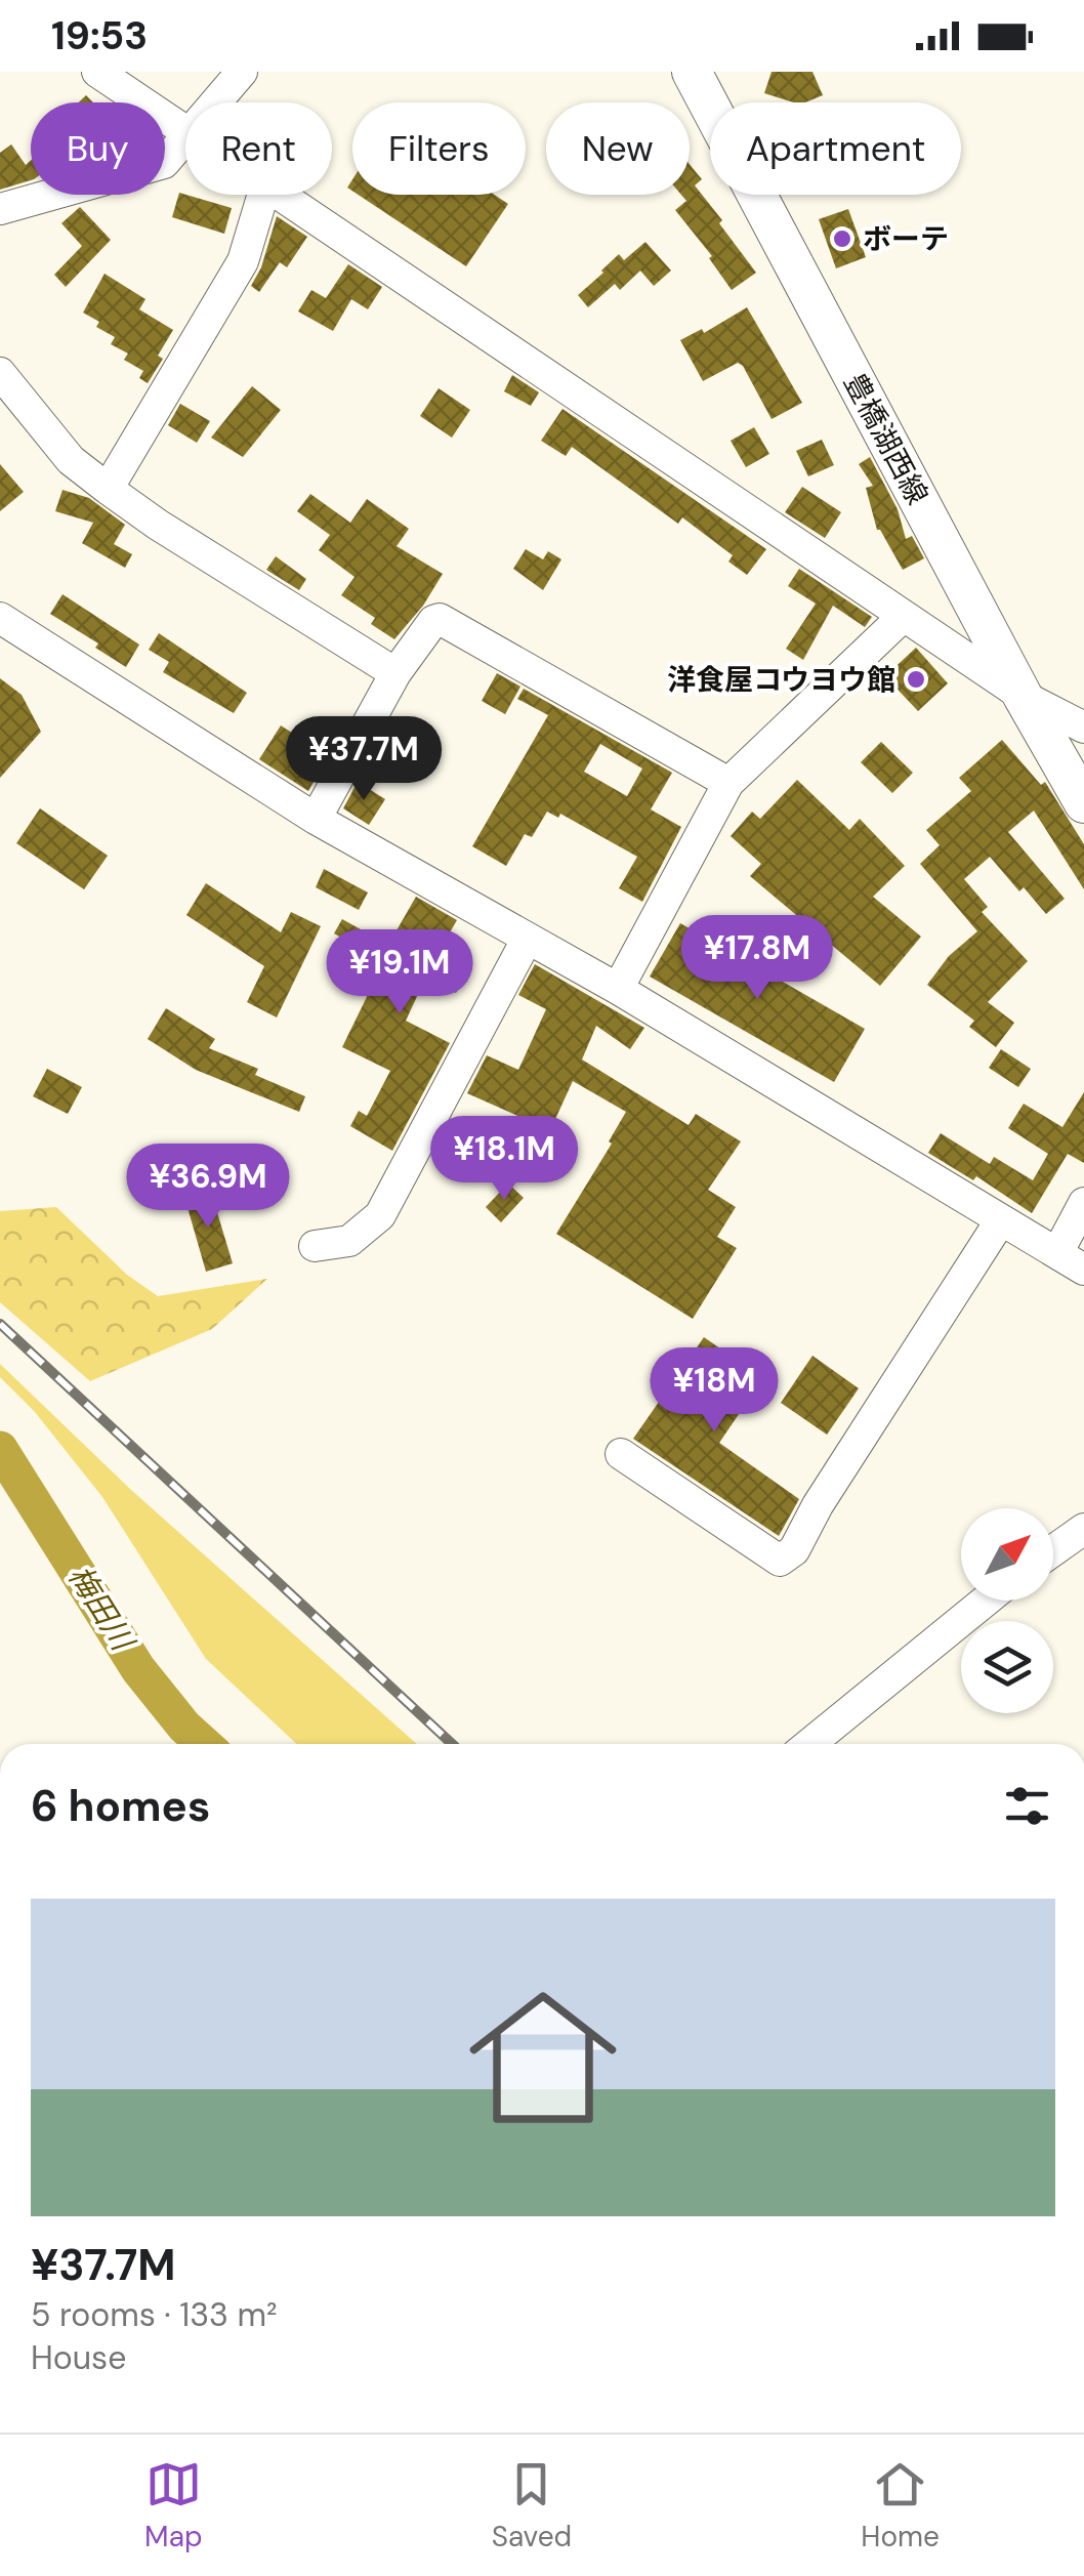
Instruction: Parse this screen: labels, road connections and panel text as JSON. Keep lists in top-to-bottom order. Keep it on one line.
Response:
{"streets":{"main road":["豊橋湖西線"]},"water":["梅田川"],"places":["ボーテ","洋食屋コウヨウ館"],"north":"top right","page":{"status":"19:53","chip":["Buy","Rent","Filters","New","Apartment"],"price":["¥37.7M","¥17.8M","¥19.1M","¥18.1M","¥36.9M","¥18M"],"heading":"6 homes","list":[{"name":"¥37.7M","note":"5 rooms · 133 m² · House"}],"tabs":["Map","Saved","Home"]}}
